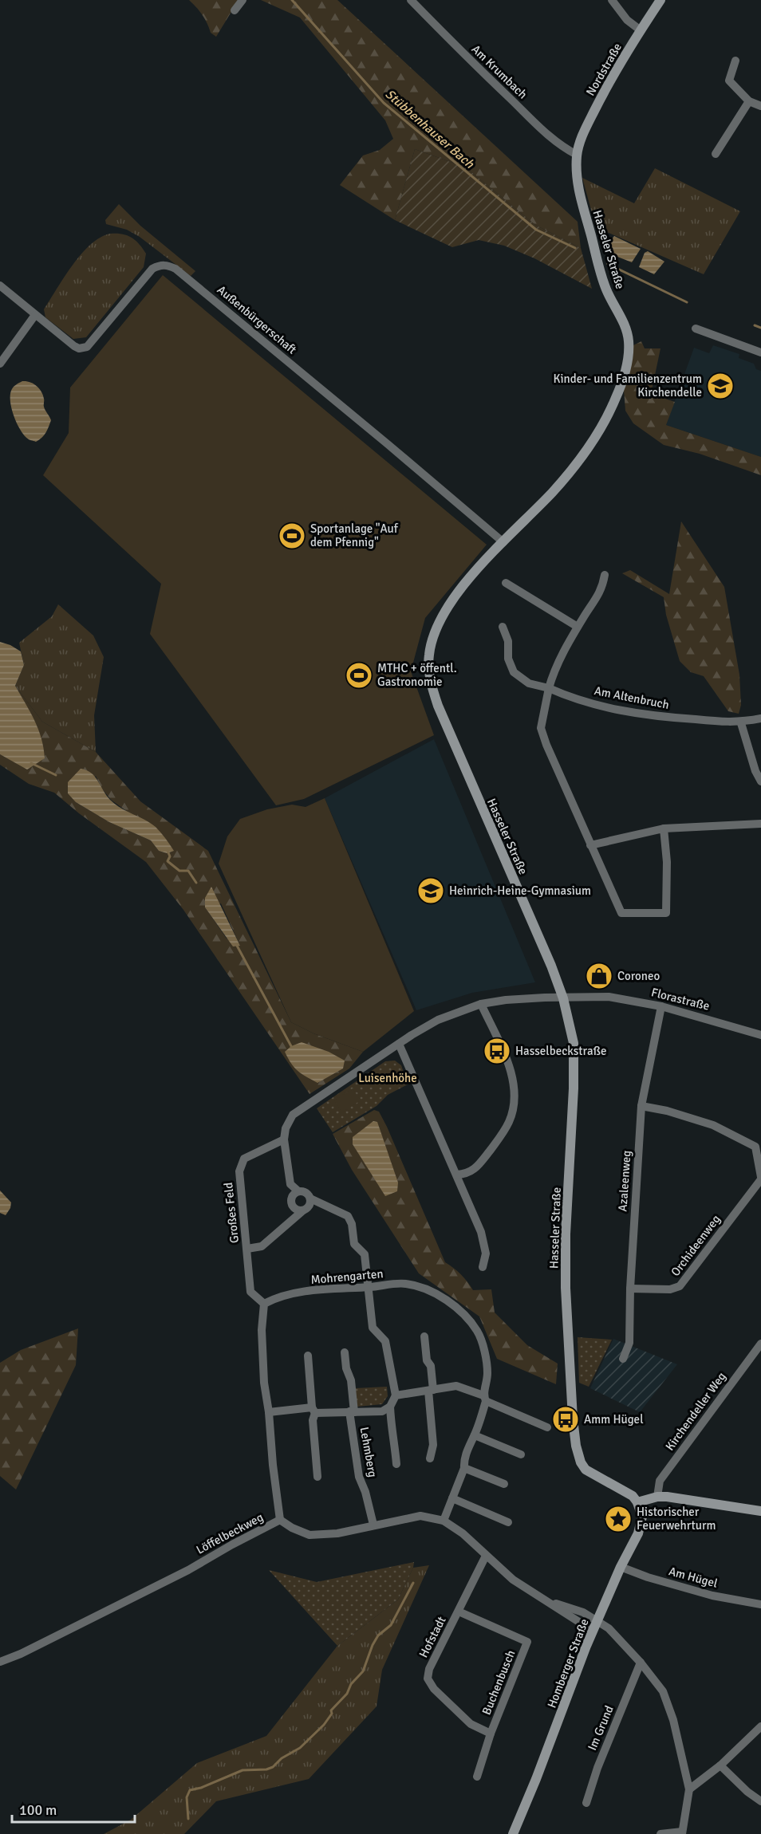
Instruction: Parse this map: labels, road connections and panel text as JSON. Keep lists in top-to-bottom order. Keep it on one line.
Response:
{"streets":{"main road":["Nordstraße","Hasseler Straße","Homberger Straße"],"street":["Am Krumbach","Außenbürgerschaft","Am Altenbruch","Florastraße","Azaleenweg","Großes Feld","Orchideenweg","Mohrengarten","Kirchendeller Weg","Lehmberg","Löffelbeckweg","Am Hügel","Hofstadt","Buchenbusch","Im Grund"]},"crossings":[["Nordstraße","Am Krumbach"],["Nordstraße","Hasseler Straße"],["Am Krumbach","Hasseler Straße"],["Hasseler Straße","Außenbürgerschaft"],["Hasseler Straße","Florastraße"],["Hasseler Straße","Homberger Straße"],["Florastraße","Azaleenweg"],["Azaleenweg","Orchideenweg"],["Großes Feld","Mohrengarten"],["Mohrengarten","Löffelbeckweg"],["Lehmberg","Löffelbeckweg"],["Löffelbeckweg","Hofstadt"],["Löffelbeckweg","Homberger Straße"],["Löffelbeckweg","Im Grund"],["Am Hügel","Homberger Straße"],["Hofstadt","Buchenbusch"]],"water":["Stübbenhauser Bach"],"parks":["Luisenhöhe"],"places":{"school or university":["Kinder- und Familienzentrum Kirchendelle","Heinrich-Heine-Gymnasium"],"sports":["Sportanlage \"Auf dem Pfennig\"","MTHC + öffentl. Gastronomie"],"shop":["Coroneo"],"bus stop":["Hasselbeckstraße","Amm Hügel"],"place":["Historischer Feuerwehrturm"]},"scale_bar":"100 m"}
